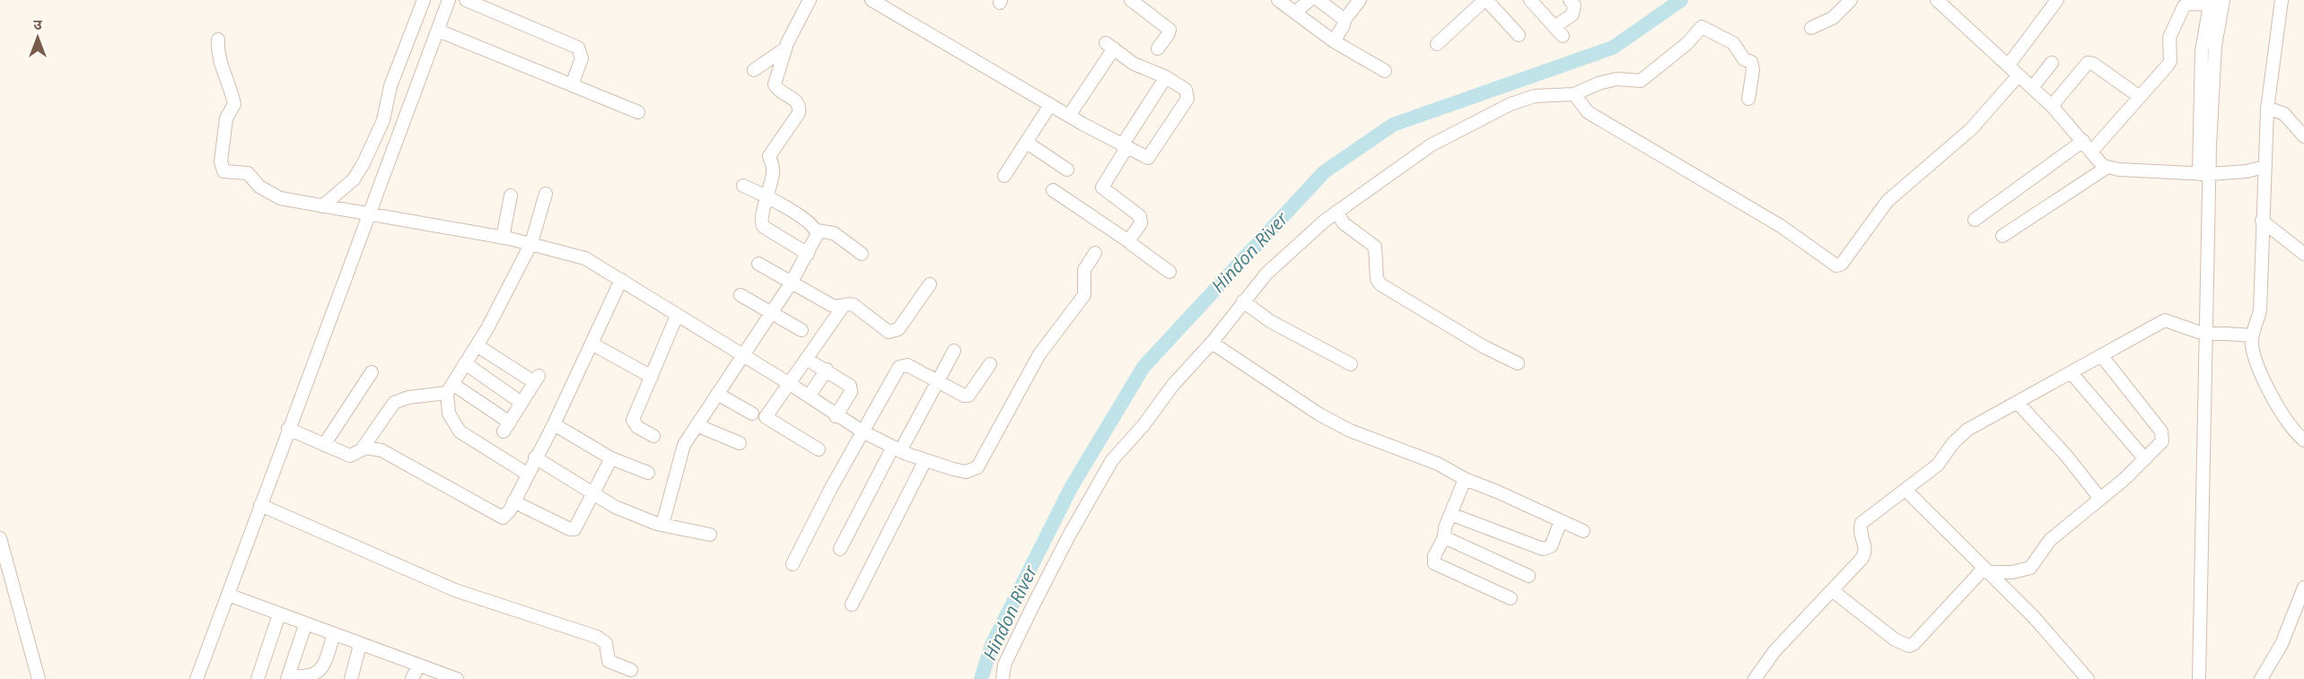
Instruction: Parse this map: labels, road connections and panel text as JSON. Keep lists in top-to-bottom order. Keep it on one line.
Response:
{"water":["Hindon River"],"north":"top"}
